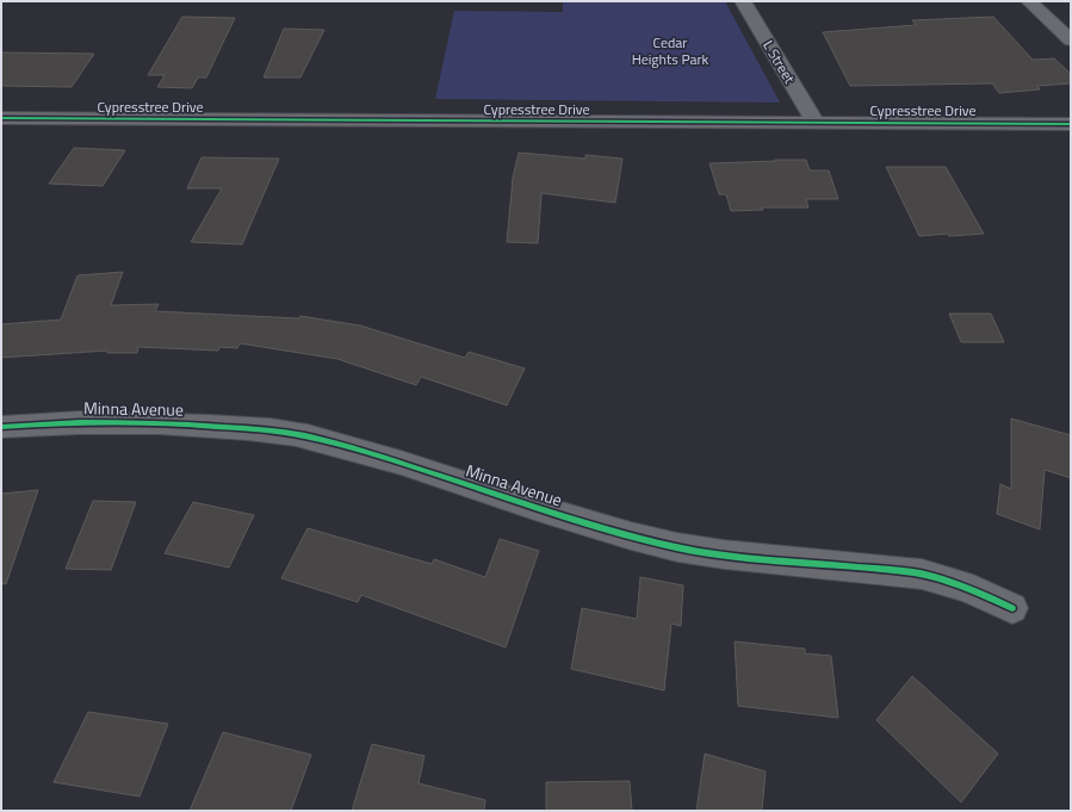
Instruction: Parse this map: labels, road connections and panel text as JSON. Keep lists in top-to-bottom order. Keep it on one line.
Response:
{"streets":{"street":["L Street","Cypresstree Drive","Minna Avenue"]},"crossings":[["L Street","Cypresstree Drive"]],"parks":["Cedar Heights Park"]}
